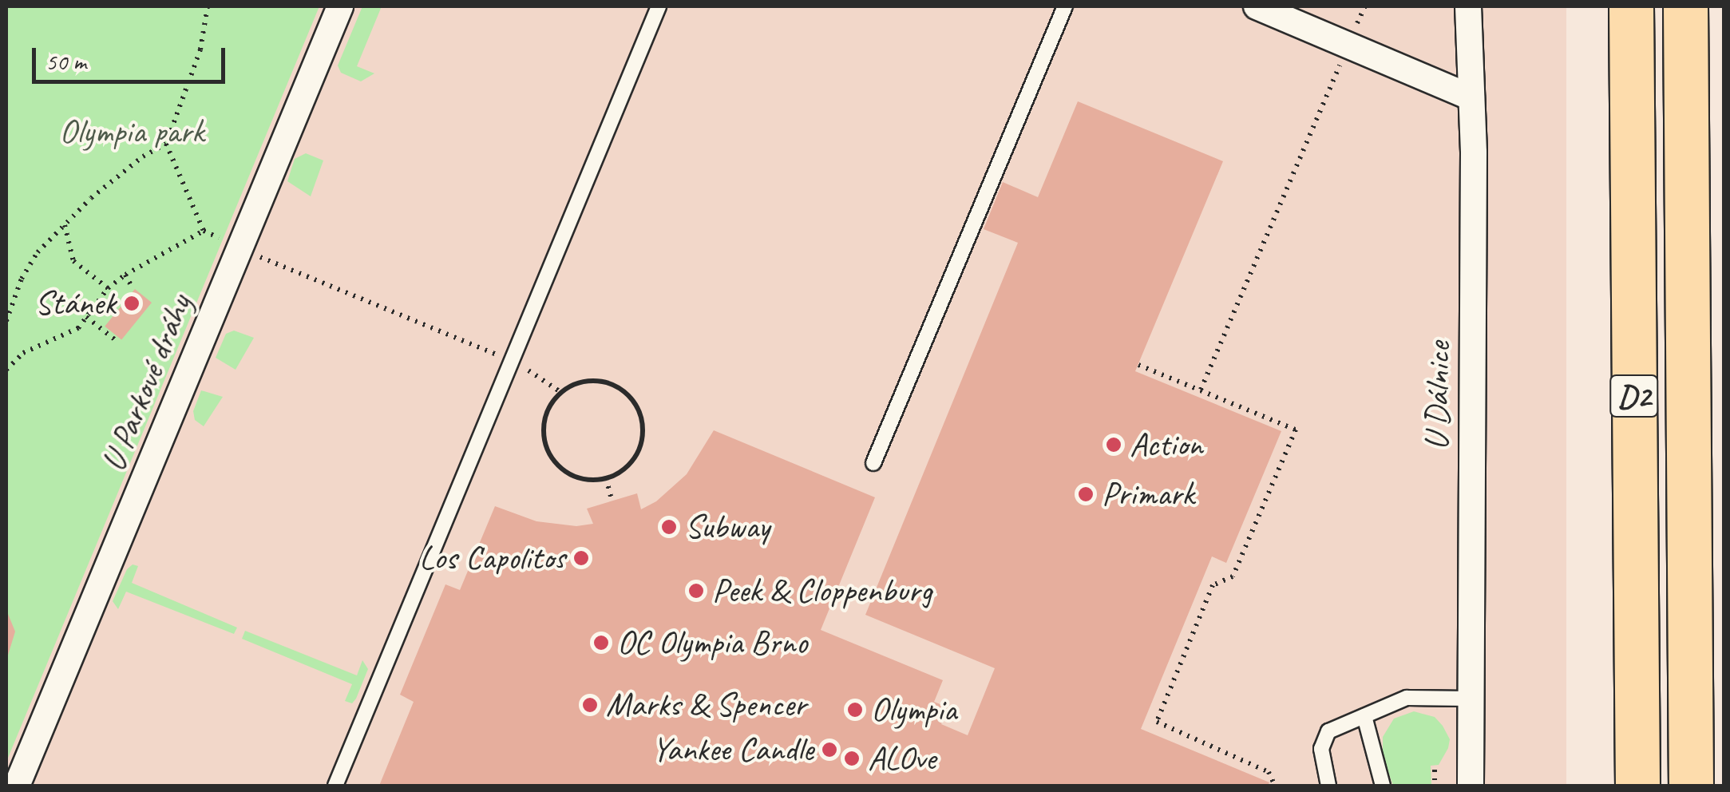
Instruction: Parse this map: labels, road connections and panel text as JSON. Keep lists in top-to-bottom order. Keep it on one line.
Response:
{"streets":{"highway":["D2"],"street":["U Parkové dráhy","U Dálnice"]},"parks":["Olympia park"],"places":["Stánek","Action","Primark","Subway","Los Capolitos","Peek & Cloppenburg","OC Olympia Brno","Marks & Spencer","Olympia","Yankee Candle","ALOve"],"scale_bar":"50 m"}
